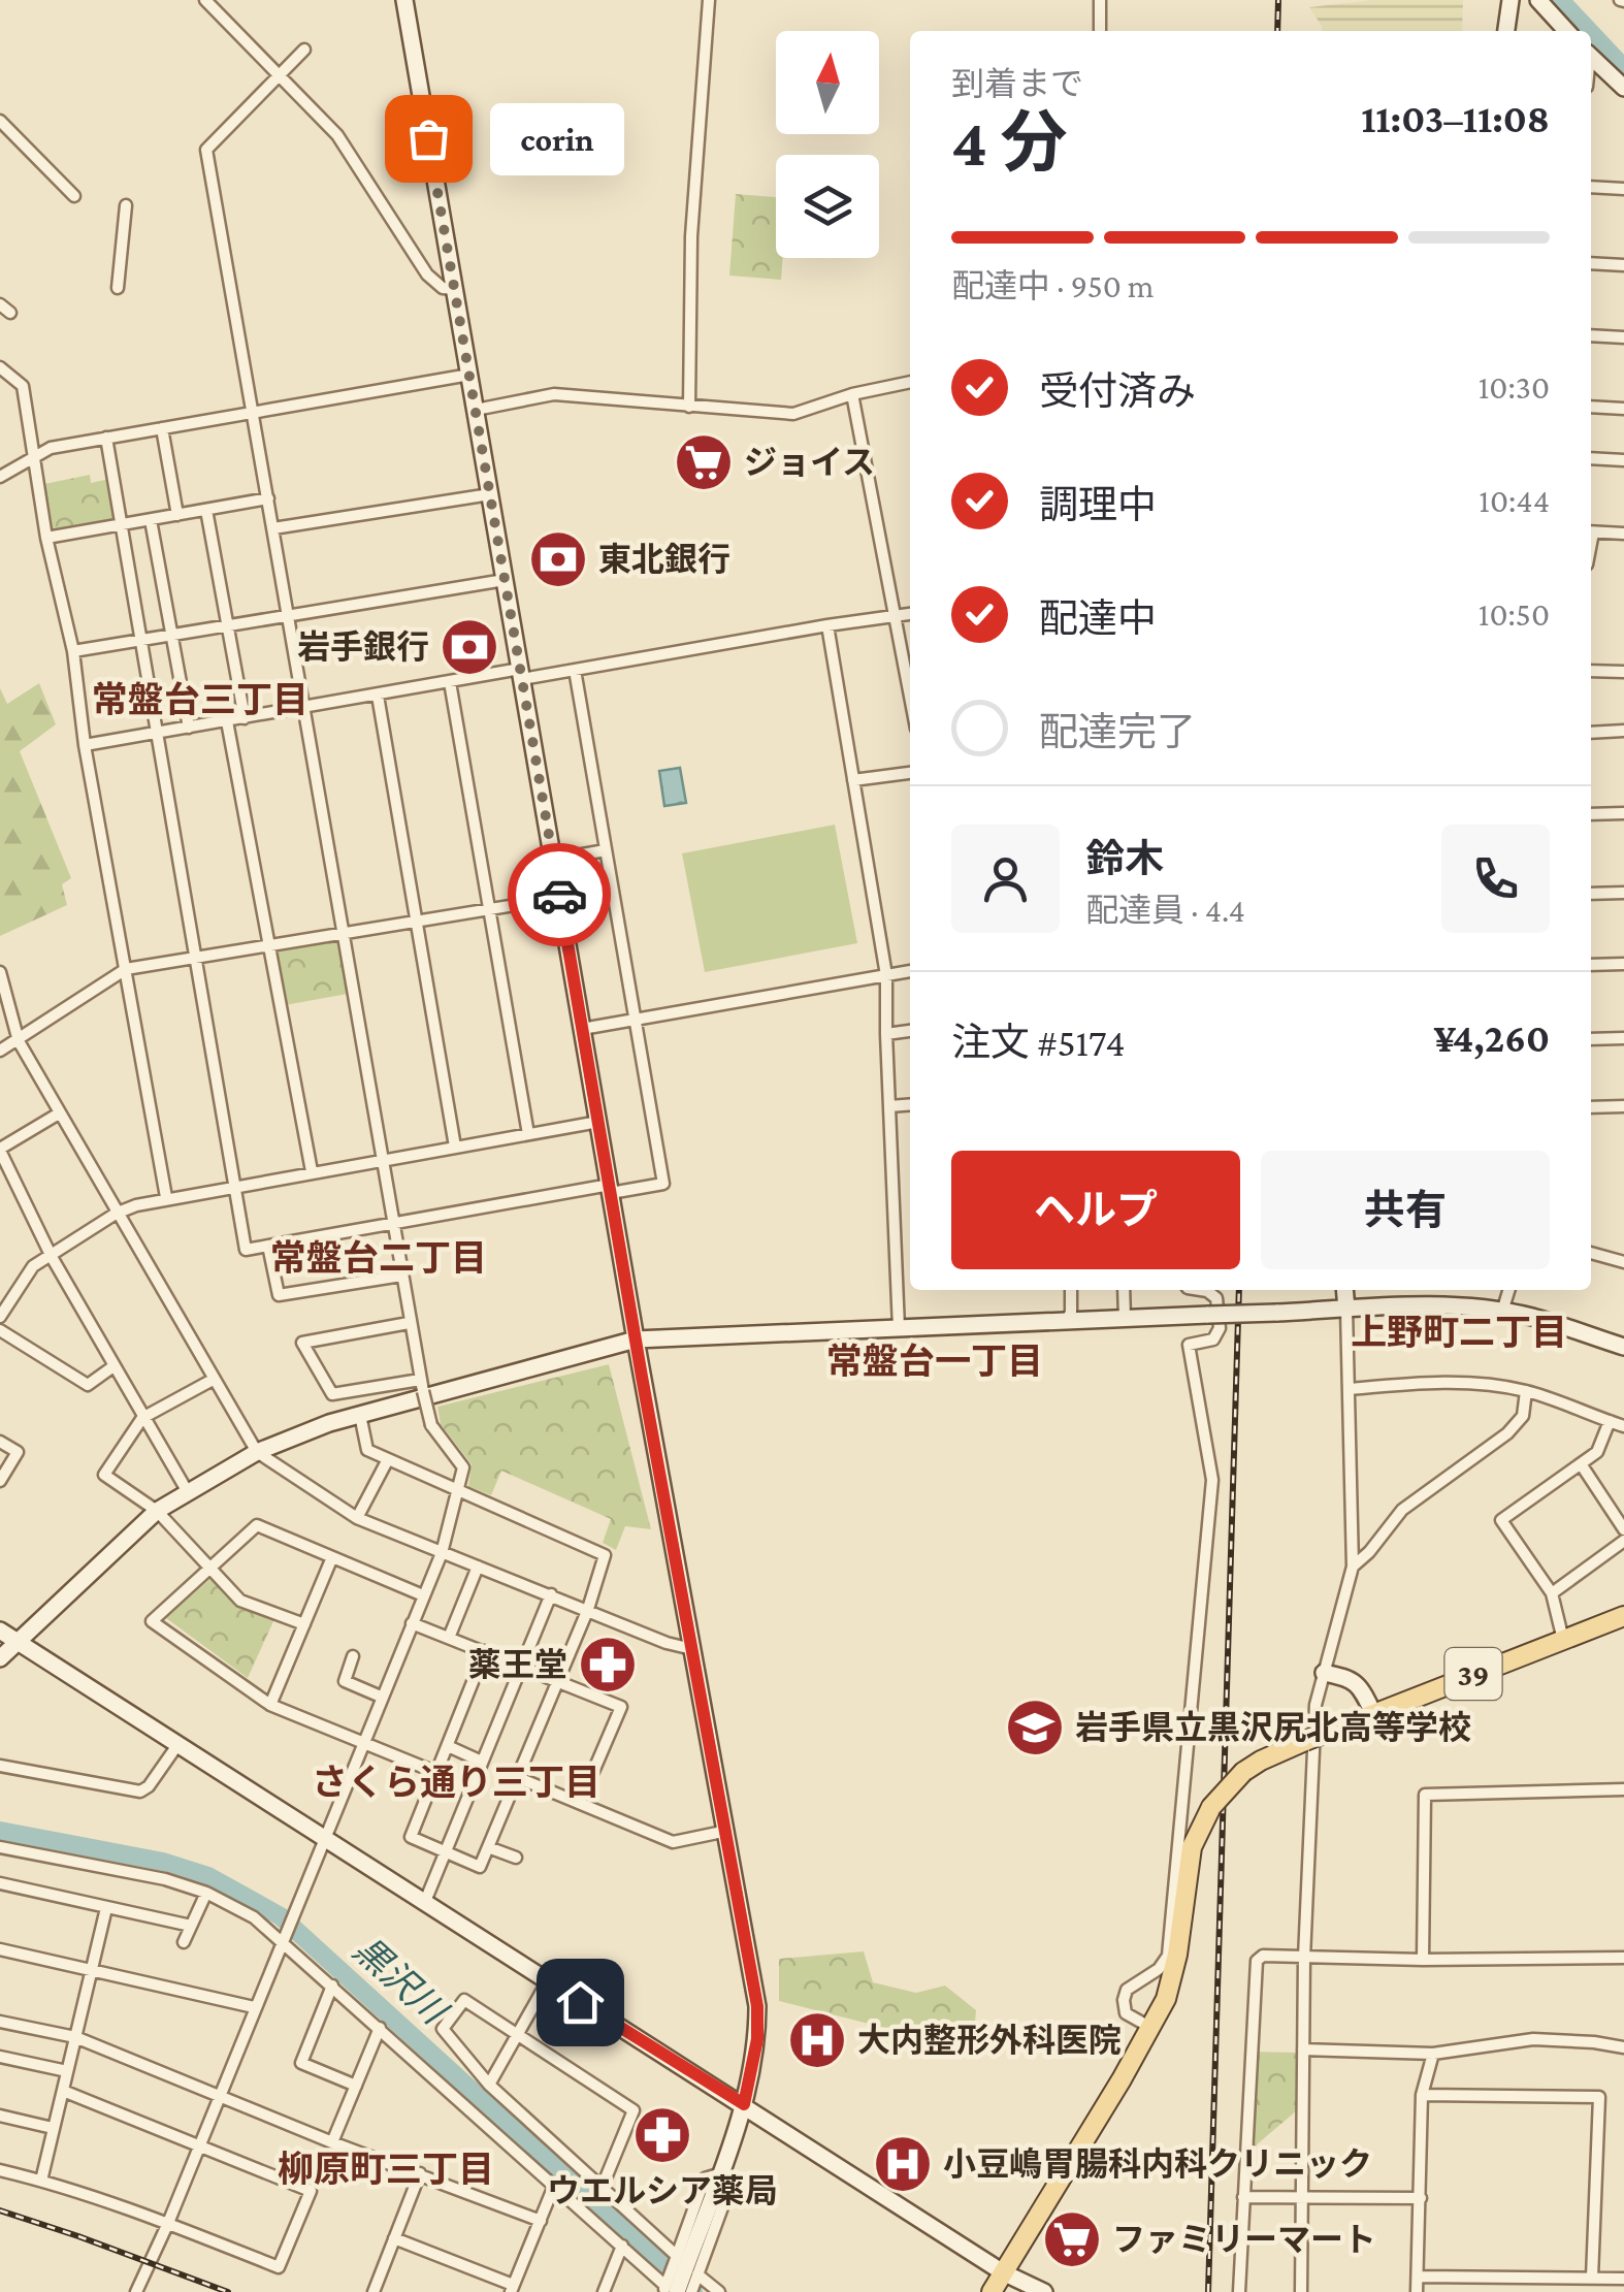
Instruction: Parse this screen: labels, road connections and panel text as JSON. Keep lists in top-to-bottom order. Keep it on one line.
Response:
{"streets":{"main road":["39"]},"districts":["常盤台三丁目","常盤台二丁目","上野町二丁目","常盤台一丁目","さくら通り三丁目","柳原町三丁目"],"water":["黒沢川"],"places":{"other":["corin"],"supermarket":["ジョイス","ファミリーマート"],"bank":["東北銀行","岩手銀行"],"pharmacy":["薬王堂","ウエルシア薬局"],"school or university":["岩手県立黒沢尻北高等学校"],"hospital":["大内整形外科医院","小豆嶋胃腸科内科クリニック"]},"north":"top","page":{"heading":["4 分","到着まで","11:03–11:08"],"panel":["鈴木","配達員 · 4.4","注文 #5174","¥4,260"],"bubble":"corin","bar":"配達中 · 950 m","list":[["受付済み","10:30"],["調理中","10:44"],["配達中","10:50"],"配達完了"],"buttons":["ヘルプ","共有"]}}
